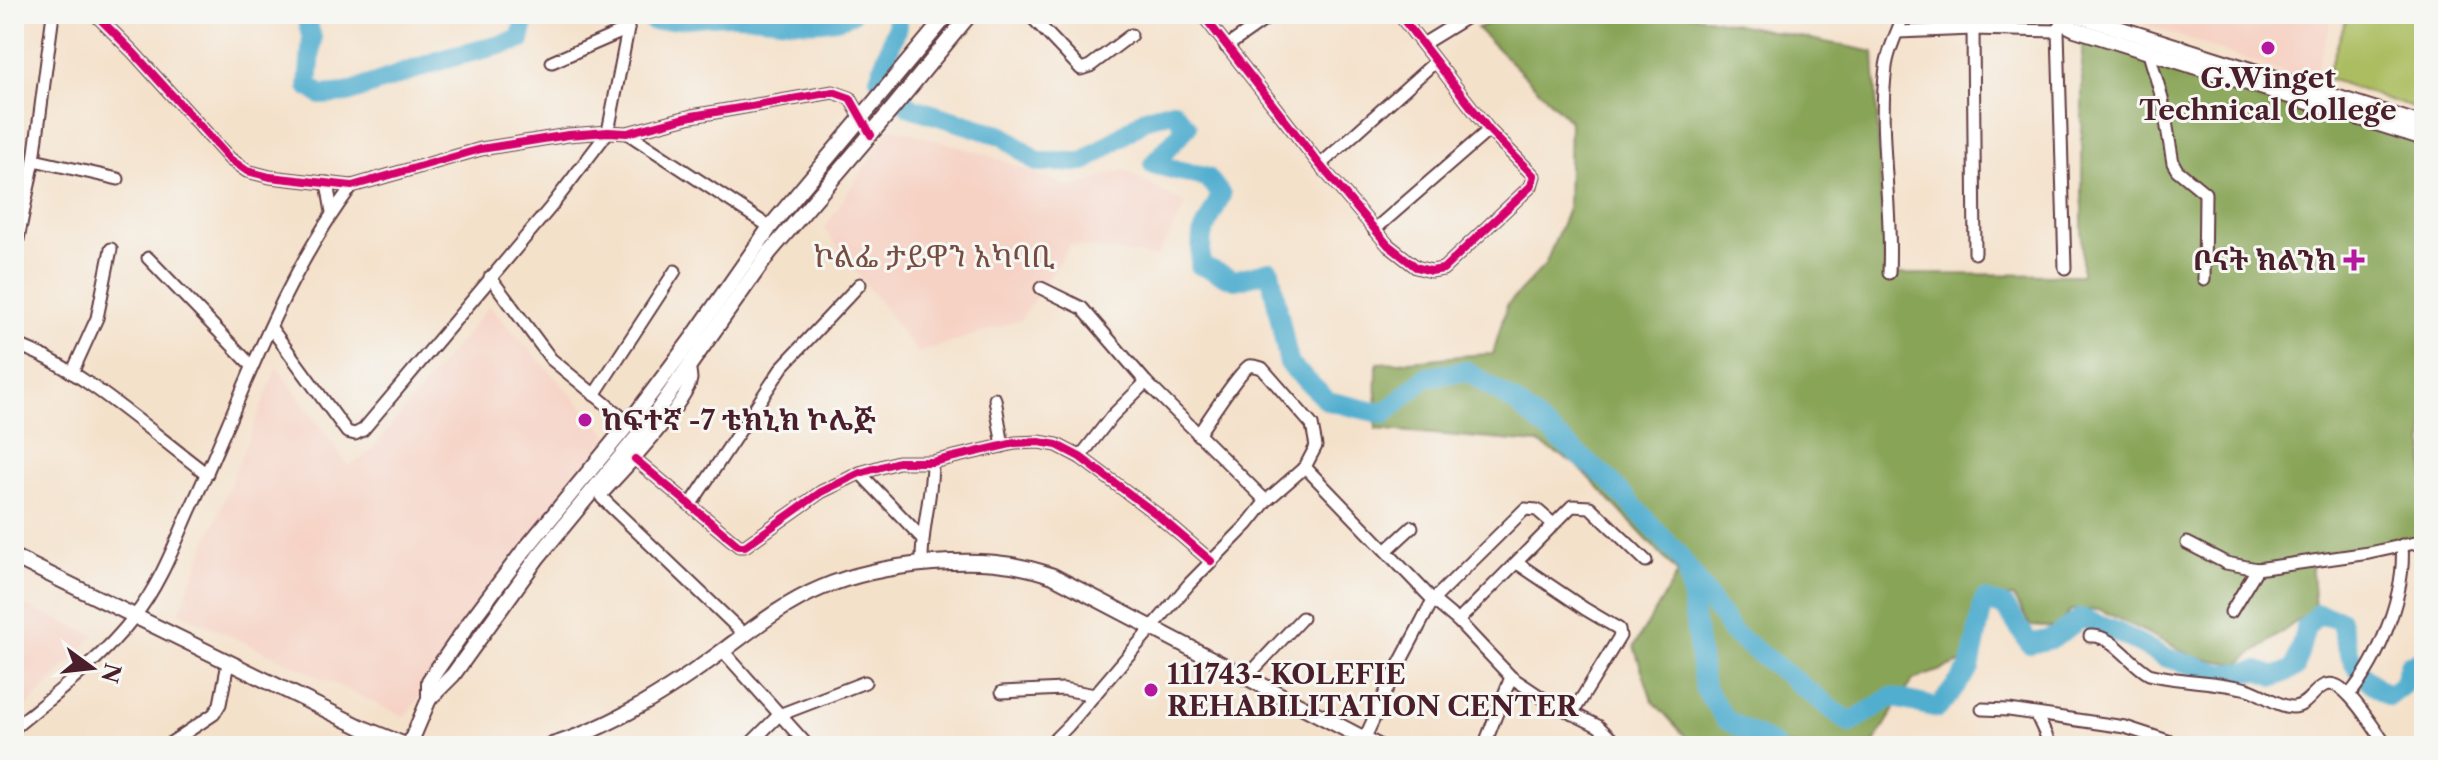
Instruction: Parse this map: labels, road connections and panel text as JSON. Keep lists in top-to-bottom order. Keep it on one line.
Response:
{"districts":["ኮልፌ ታይዋን አካባቢ"],"places":{"other":["G.Winget Technical College","ከፍተኛ -7 ቴክኒክ ኮሌጅ","111743- KOLEFIE REHABILITATION CENTER"],"health":["ቦናት ክልንክ"]},"north":"right"}
